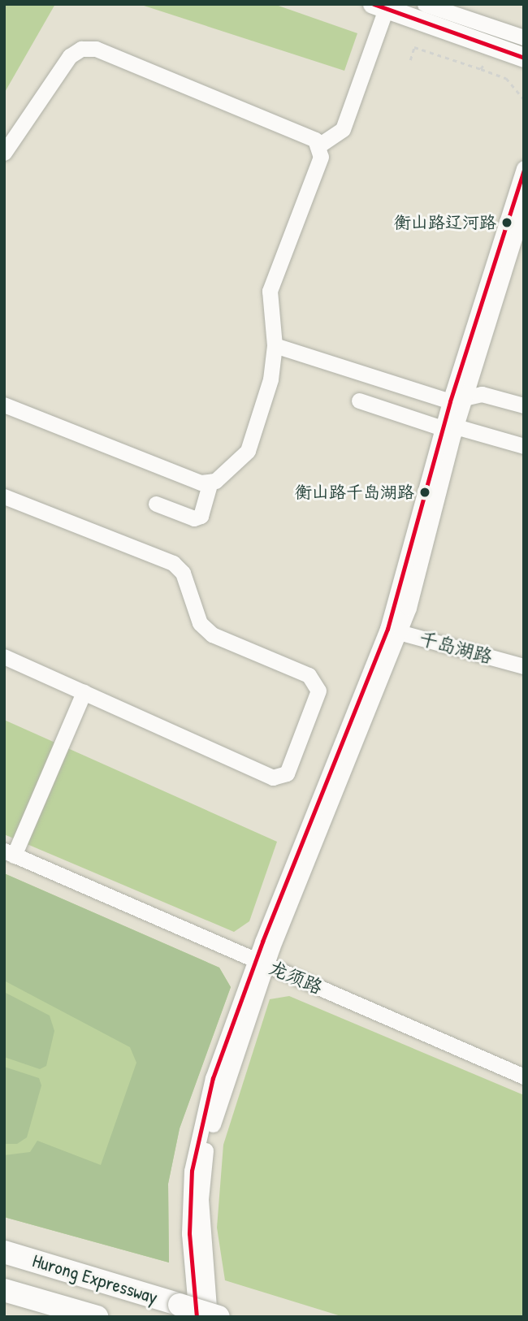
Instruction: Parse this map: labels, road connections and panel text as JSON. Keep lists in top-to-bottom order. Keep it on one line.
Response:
{"streets":{"highway":["Hurong Expressway"],"street":["千岛湖路","龙须路"]},"places":["衡山路辽河路","衡山路千岛湖路"]}
